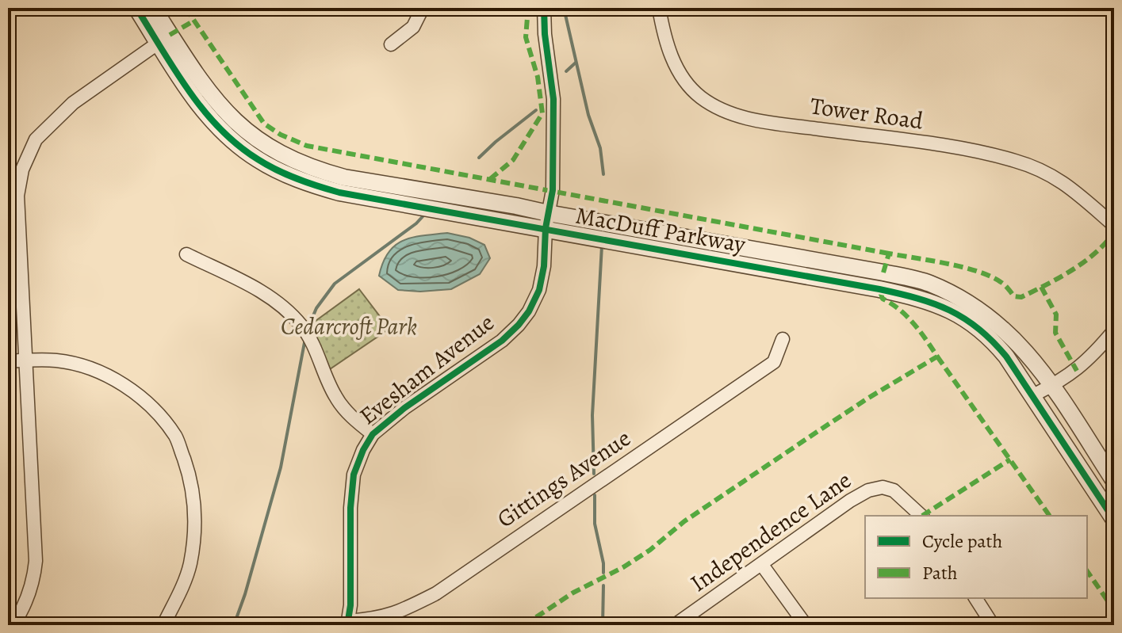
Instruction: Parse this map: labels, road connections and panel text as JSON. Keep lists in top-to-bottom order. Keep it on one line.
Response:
{"streets":{"street":["Tower Road","MacDuff Parkway","Evesham Avenue","Gittings Avenue","Independence Lane"]},"crossings":[["MacDuff Parkway","Evesham Avenue"],["Evesham Avenue","Gittings Avenue"]],"parks":["Cedarcroft Park"],"legend":["Cycle path","Path"]}
